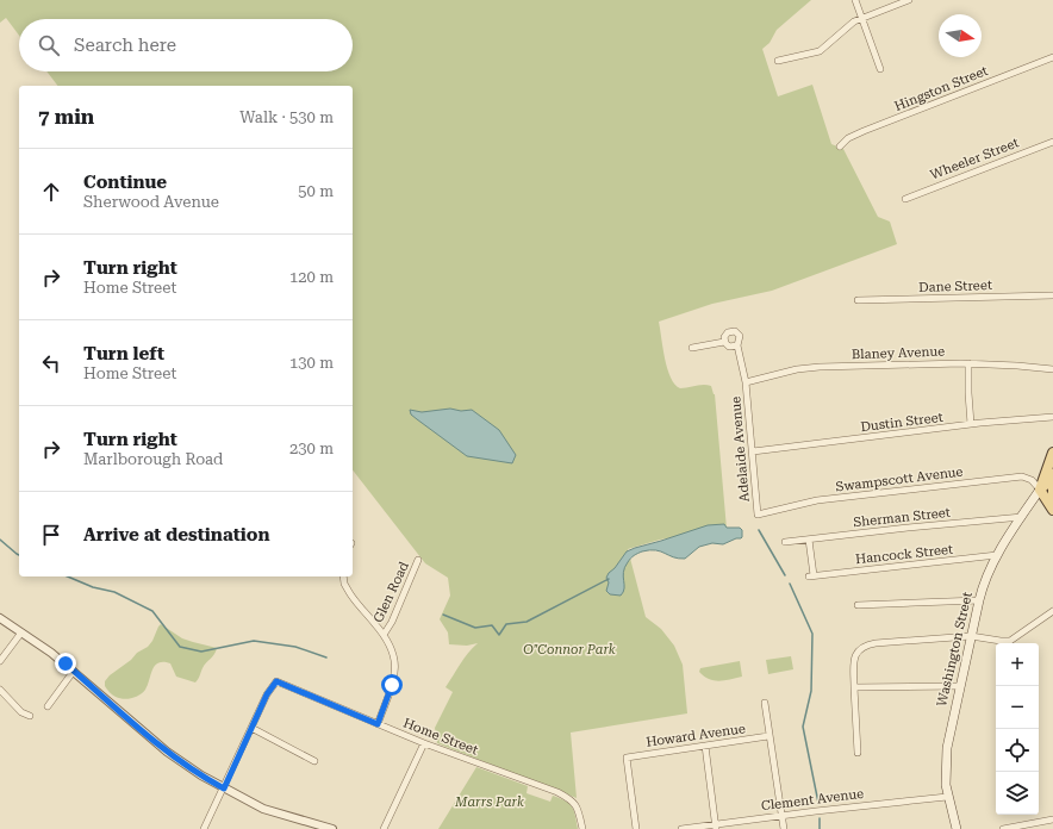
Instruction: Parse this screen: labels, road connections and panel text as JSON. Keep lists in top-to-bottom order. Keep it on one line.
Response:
{"streets":{"main road":["Washington Street"],"street":["Hingston Street","Wheeler Street","Dane Street","Blaney Avenue","Dustin Street","Adelaide Avenue","Swampscott Avenue","Sherman Street","Hancock Street","Glen Road","Howard Avenue","Home Street","Clement Avenue"]},"crossings":[["Blaney Avenue","Adelaide Avenue"],["Dustin Street","Adelaide Avenue"],["Adelaide Avenue","Swampscott Avenue"],["Swampscott Avenue","Washington Street"],["Sherman Street","Hancock Street"],["Sherman Street","Washington Street"],["Hancock Street","Washington Street"],["Washington Street","Clement Avenue"]],"parks":["O\"Connor Park","Marrs Park"],"north":"right","page":{"search":"Search here","heading":["7 min","Walk · 530 m"],"list":[["Continue","Sherwood Avenue","50 m"],["Turn right","Home Street","120 m"],["Turn left","Home Street","130 m"],["Turn right","Marlborough Road","230 m"],"Arrive at destination"],"map_buttons":["+","−"]}}
